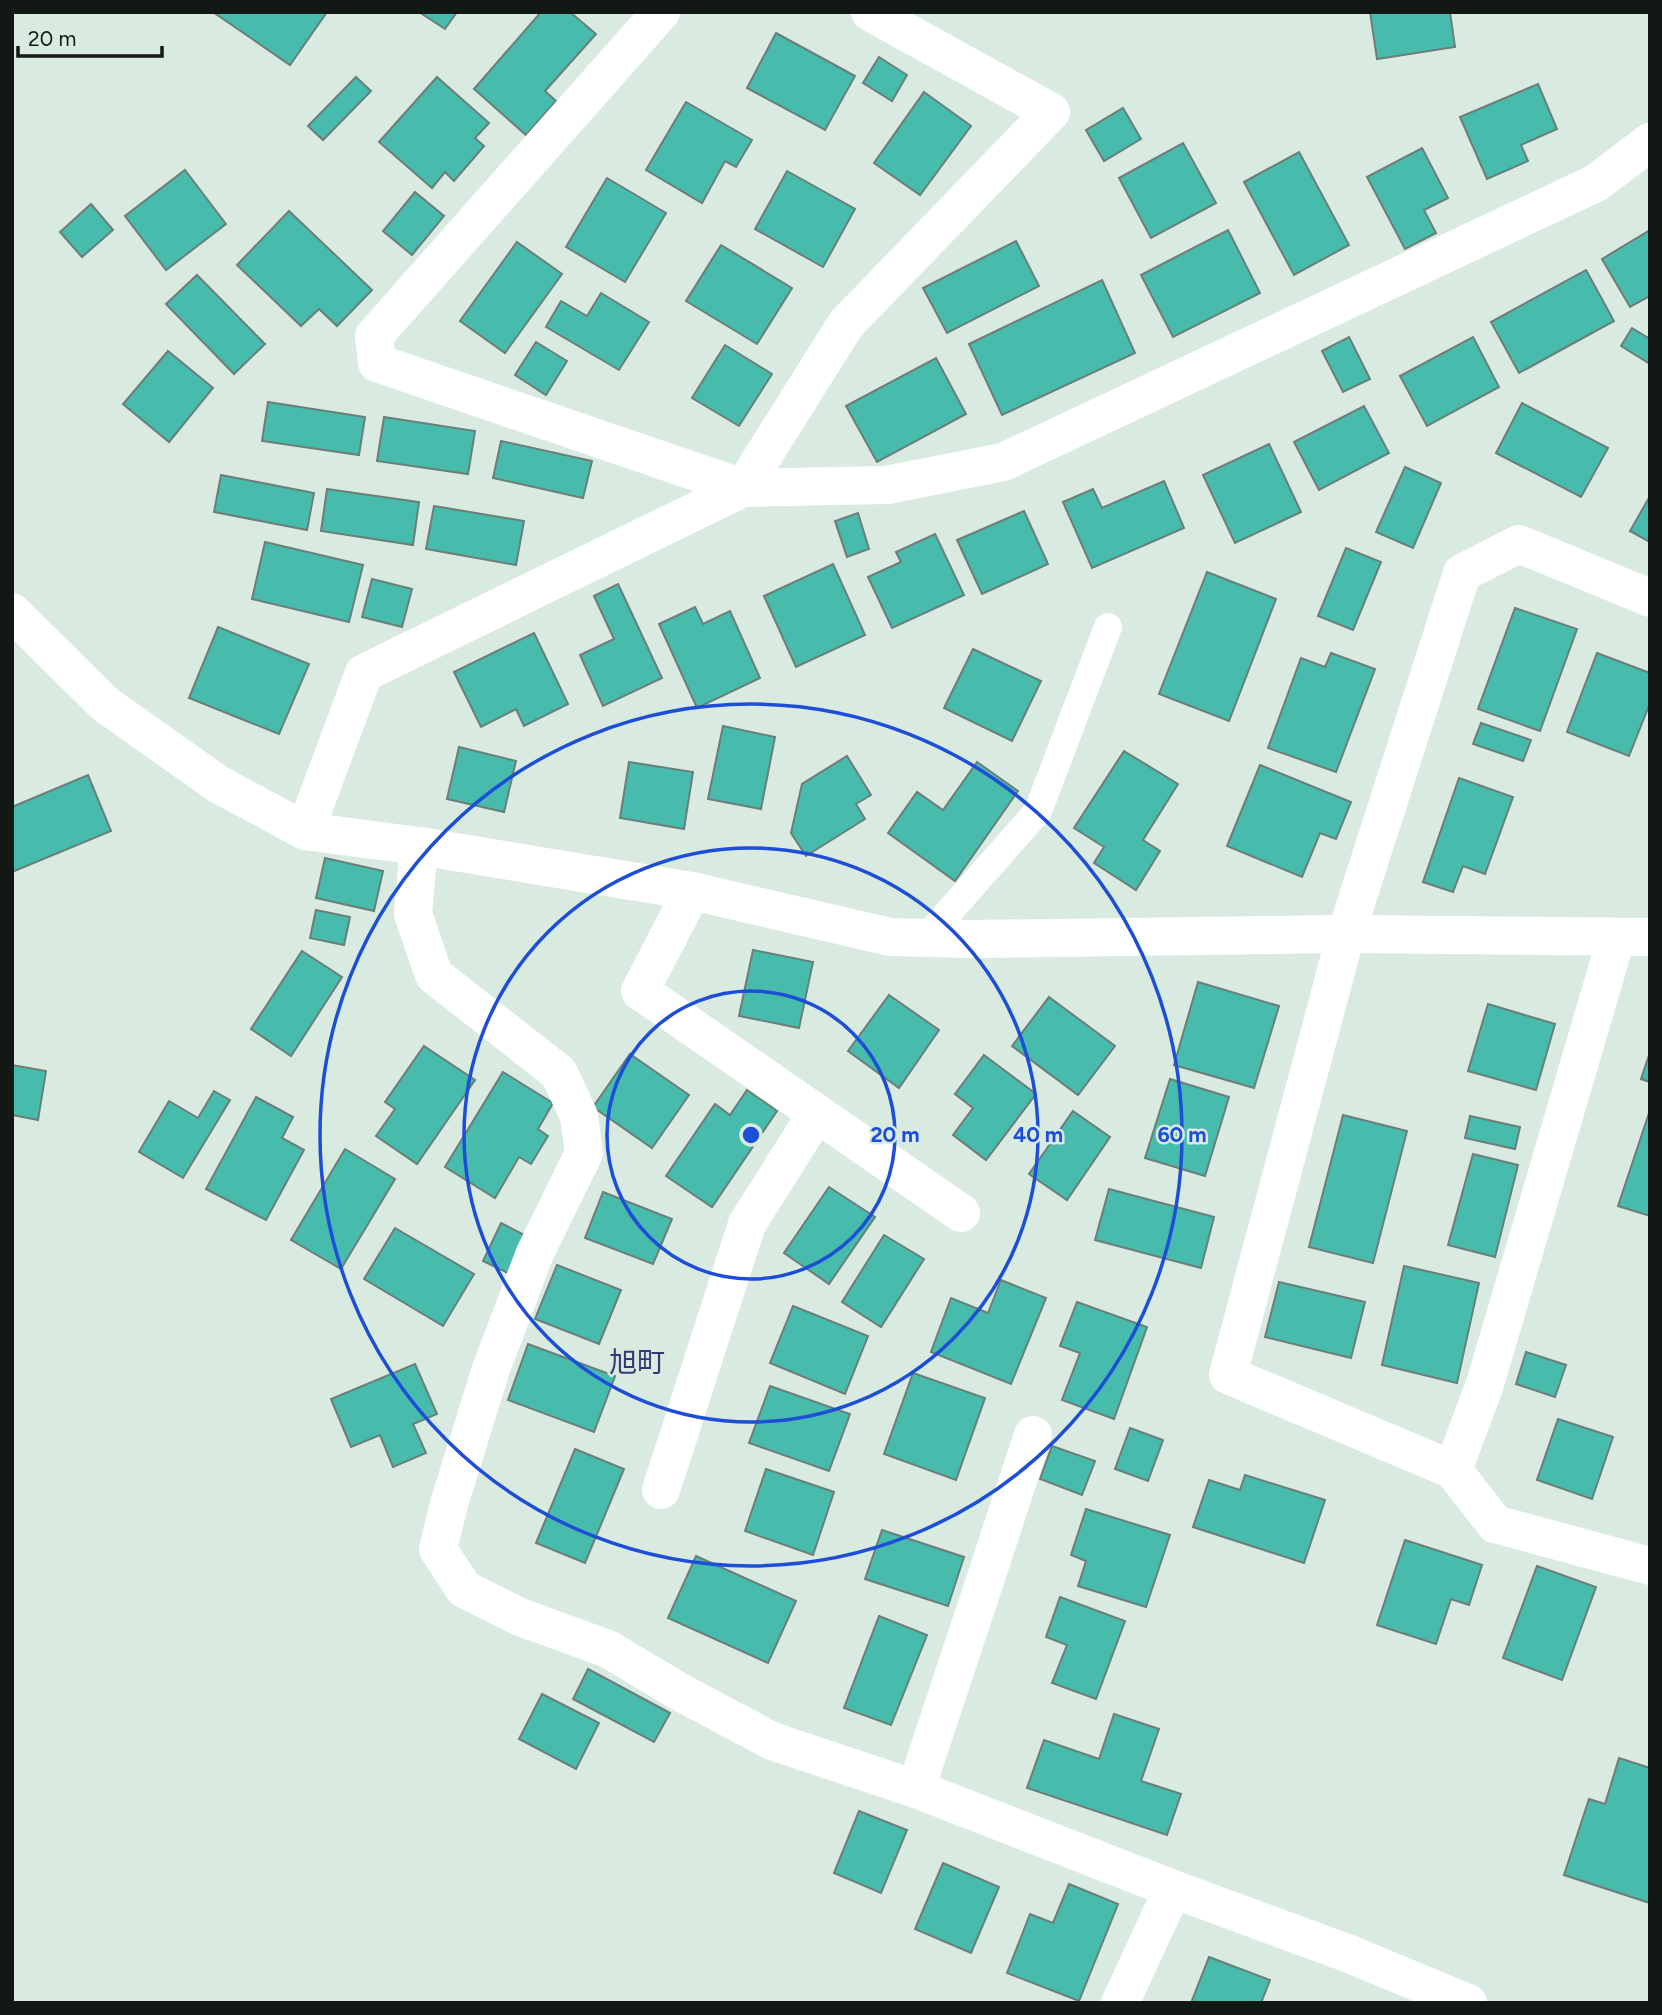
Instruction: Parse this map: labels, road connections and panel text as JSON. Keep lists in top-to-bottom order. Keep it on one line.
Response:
{"districts":["旭町"],"scale_bar":"20 m","rings":["20 m","40 m","60 m"]}
